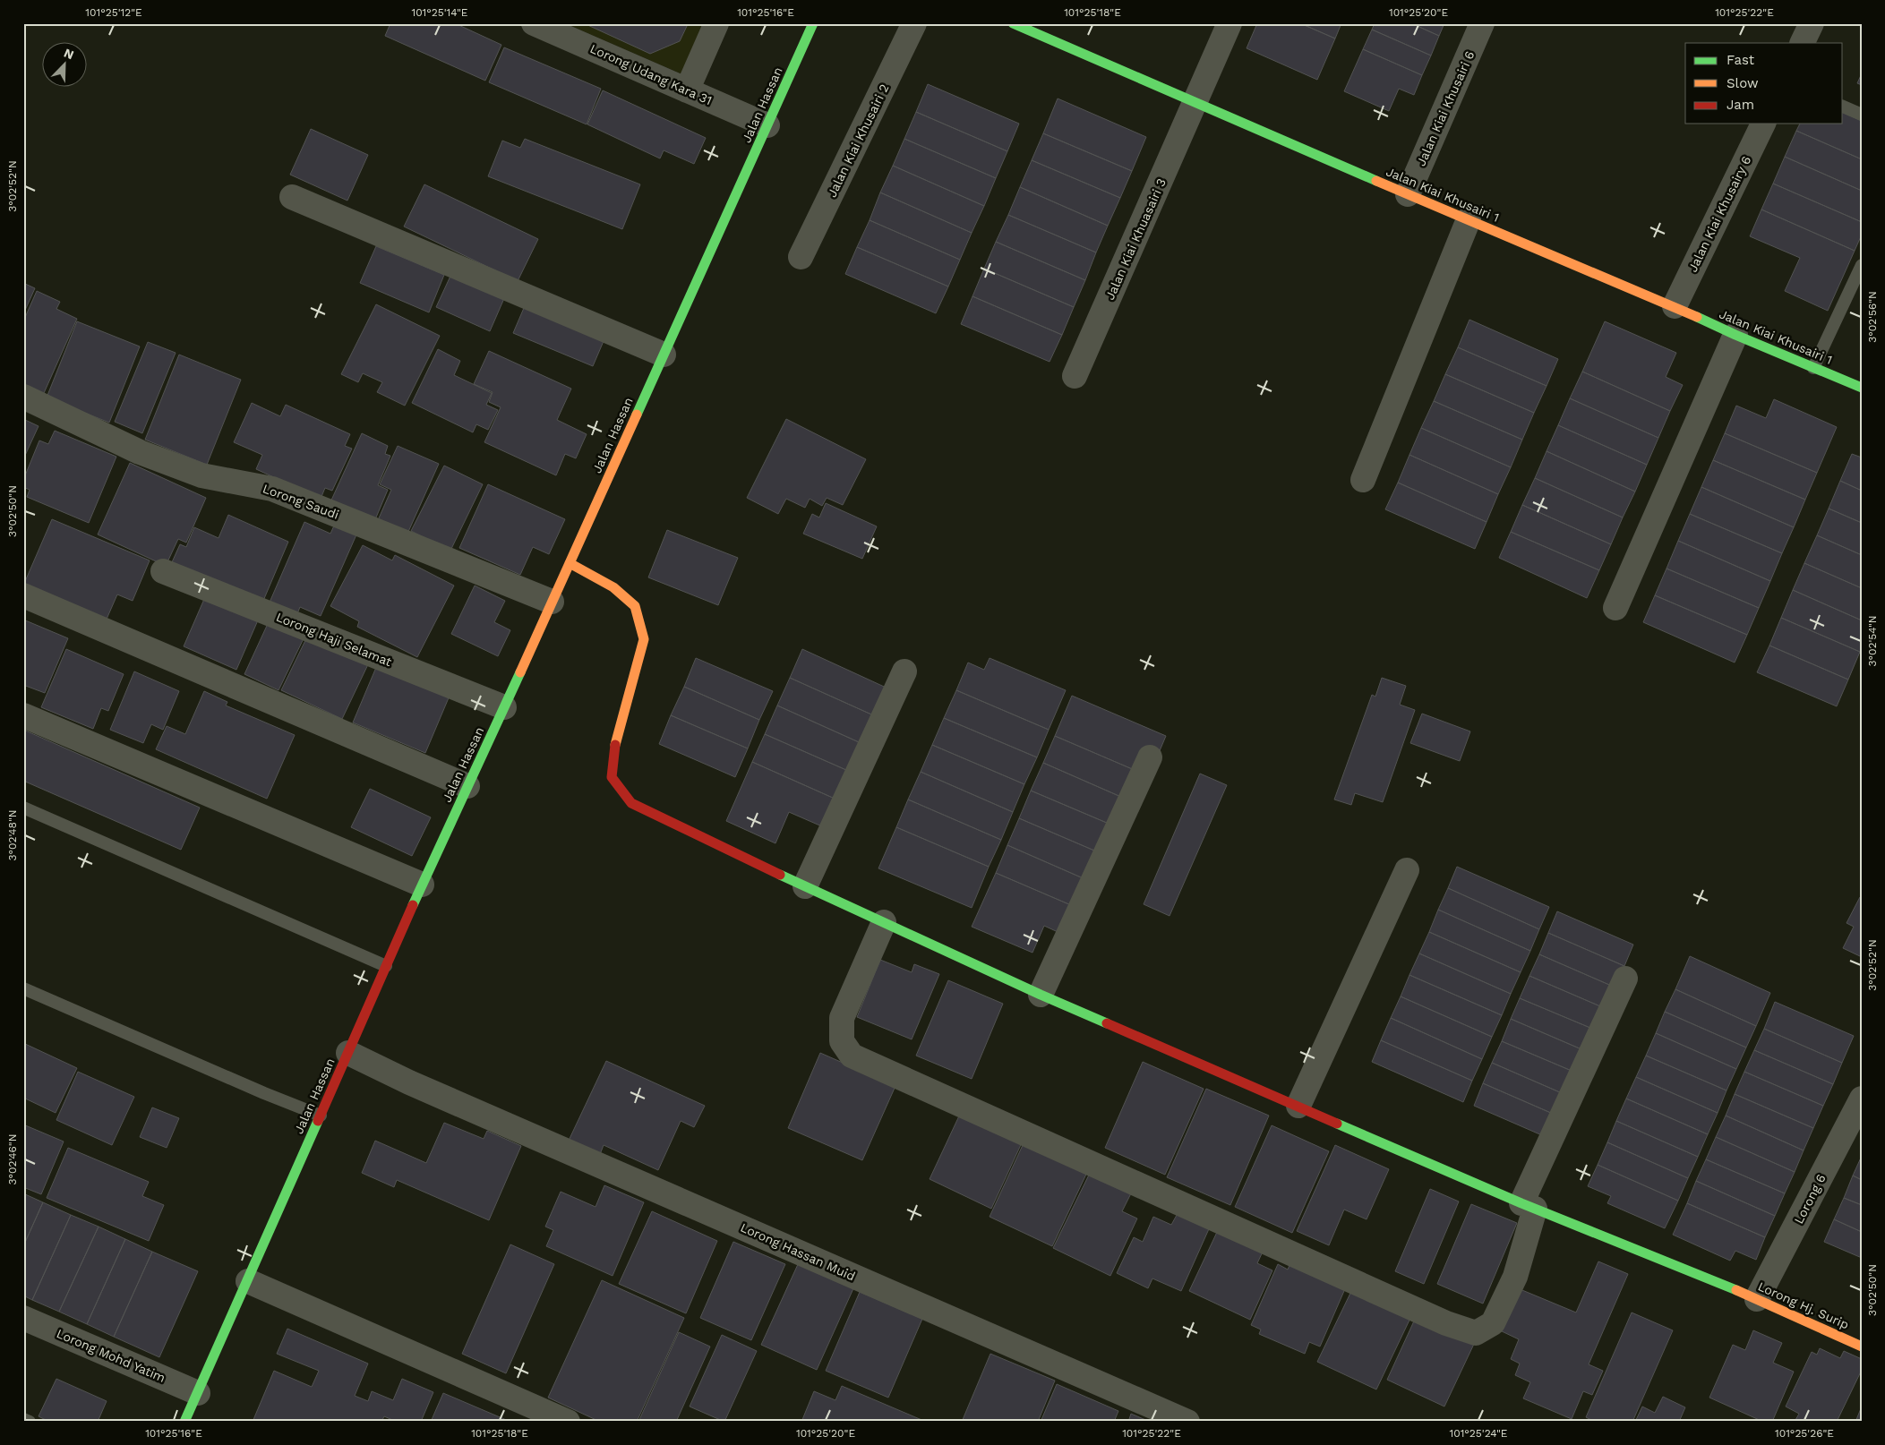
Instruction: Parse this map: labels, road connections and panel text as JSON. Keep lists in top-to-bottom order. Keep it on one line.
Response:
{"streets":{"street":["Lorong Udang Kara 31","Jalan Hassan","Jalan Kiai Khusairi 6","Jalan Kiai Khusairi 2","Jalan Kiai Khusairi 1","Jalan Kiai Khusairy 6","Jalan Kiai Khuasairi 3","Lorong Saudi","Lorong Haji Selamat","Lorong 6","Lorong Hassan Muid","Lorong Hj. Surip","Lorong Mohd Yatim"]},"crossings":[["Lorong Udang Kara 31","Jalan Hassan"],["Jalan Hassan","Lorong Saudi"],["Jalan Hassan","Lorong Haji Selamat"],["Jalan Hassan","Lorong Hassan Muid"],["Jalan Hassan","Lorong Hj. Surip"],["Jalan Hassan","Lorong Mohd Yatim"],["Jalan Kiai Khusairi 6","Jalan Kiai Khusairi 1"],["Jalan Kiai Khusairi 1","Jalan Kiai Khusairy 6"],["Jalan Kiai Khusairi 1","Jalan Kiai Khuasairi 3"],["Lorong 6","Lorong Hj. Surip"]],"legend":["Fast","Slow","Jam"],"north":"top right","coordinates":["101°25'12\"E","101°25'14\"E","101°25'16\"E","101°25'18\"E","101°25'20\"E","101°25'22\"E","3°02'52\"N","3°02'56\"N","3°02'50\"N","3°02'54\"N","3°02'48\"N","3°02'46\"N","101°25'24\"E","101°25'26\"E"]}
